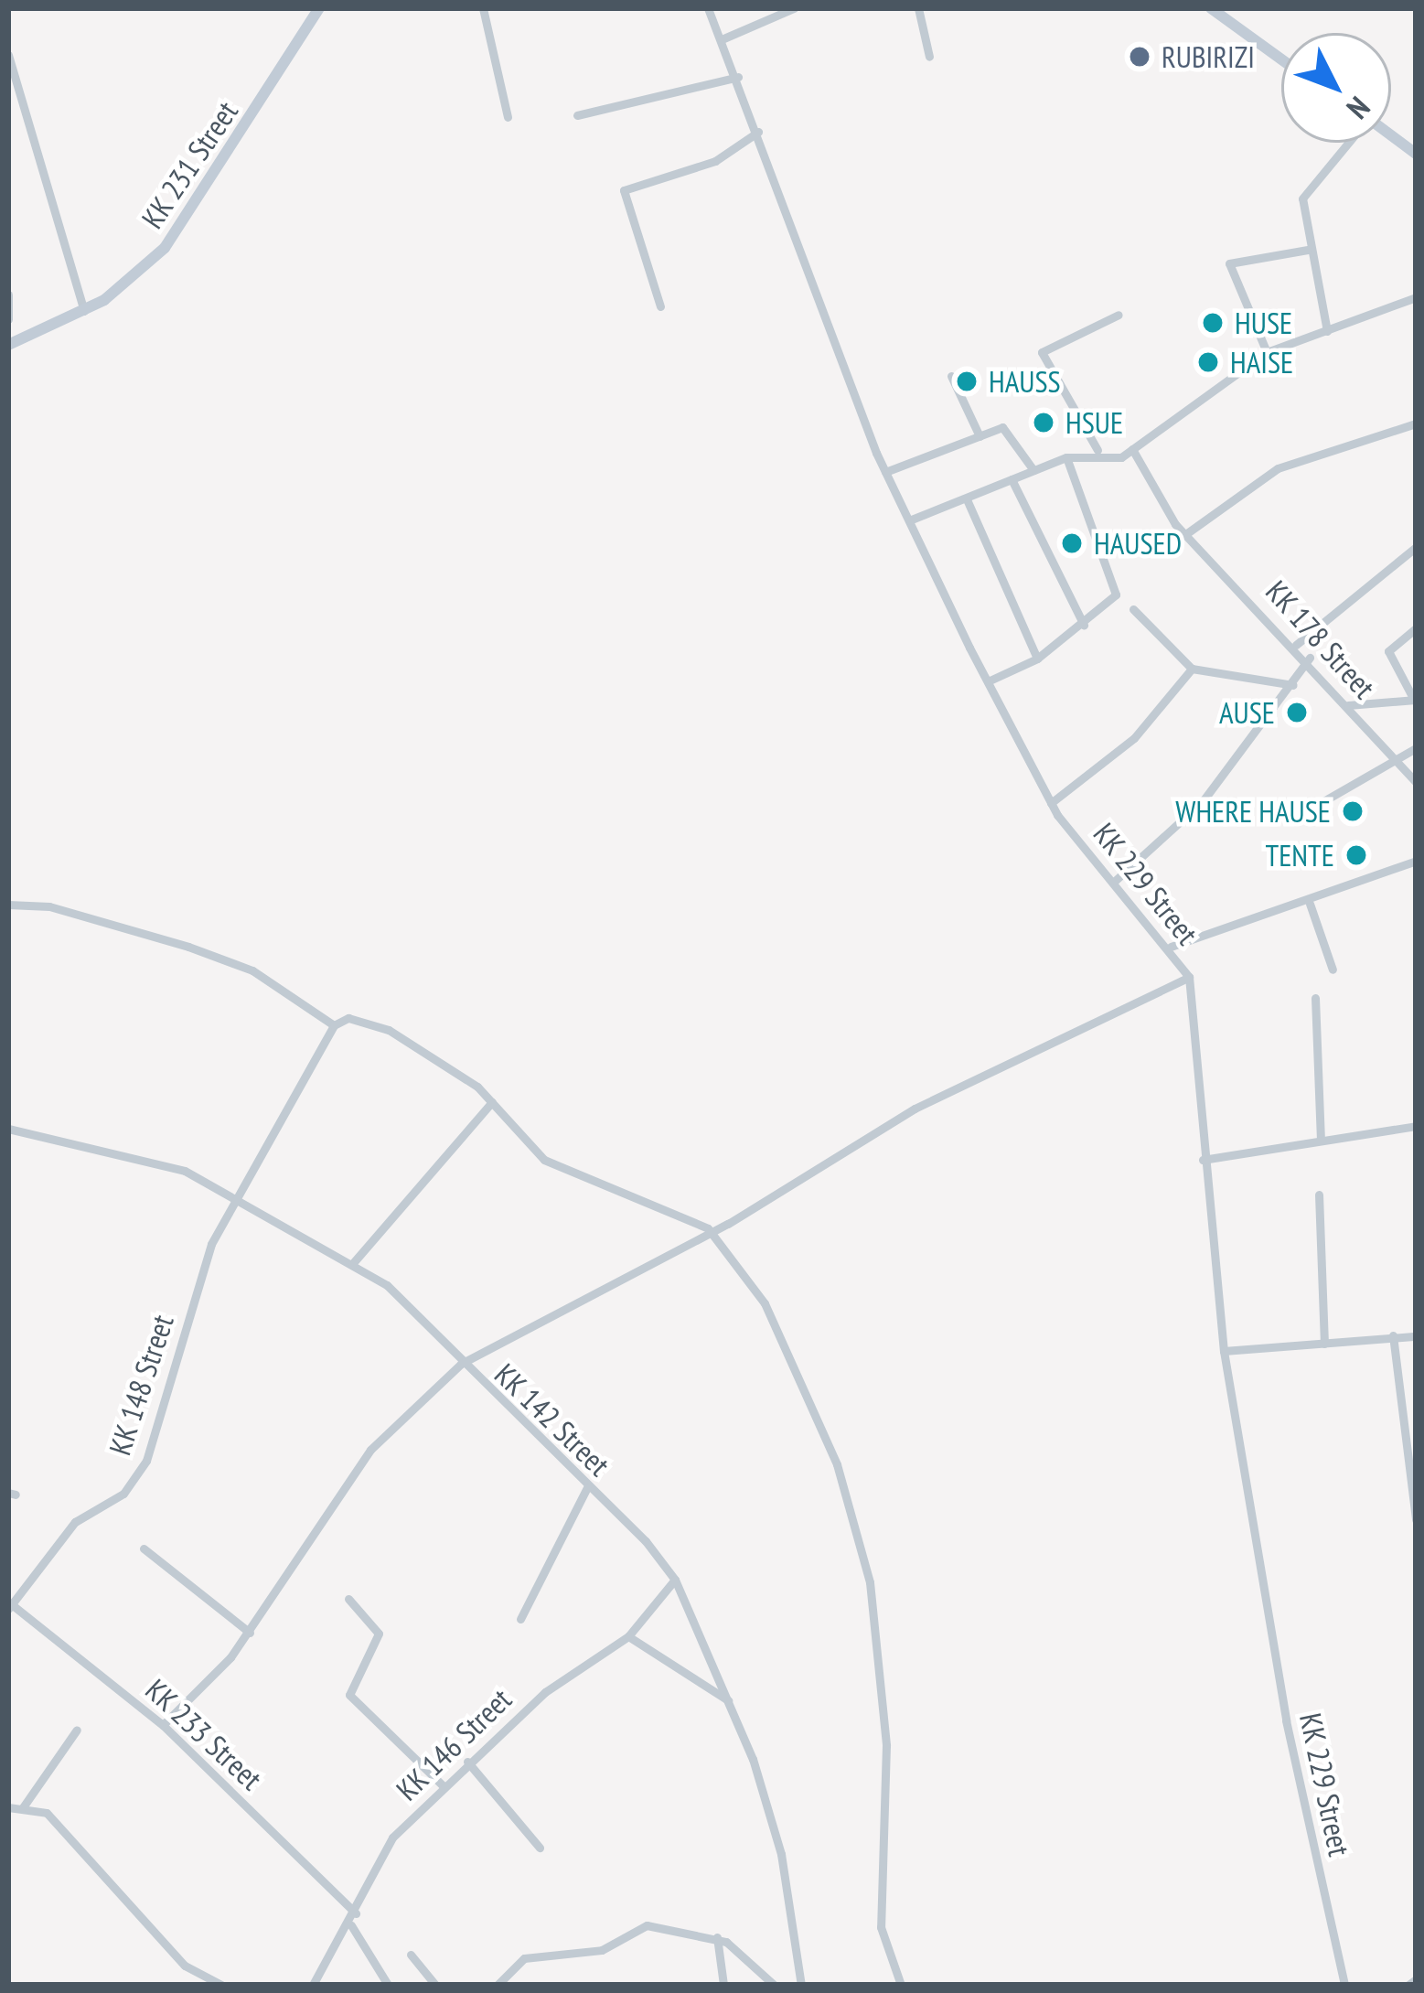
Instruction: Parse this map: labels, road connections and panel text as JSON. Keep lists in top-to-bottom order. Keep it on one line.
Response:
{"streets":{"main road":["KK 231 Street"],"street":["KK 178 Street","KK 229 Street","KK 148 Street","KK 142 Street","KK 233 Street","KK 146 Street"]},"crossings":[["KK 148 Street","KK 142 Street"],["KK 148 Street","KK 233 Street"],["KK 142 Street","KK 146 Street"],["KK 233 Street","KK 146 Street"]],"places":["RUBIRIZI","HUSE","HAISE","HAUSS","HSUE","HAUSED","AUSE","WHERE HAUSE","TENTE"],"north":"bottom right"}
